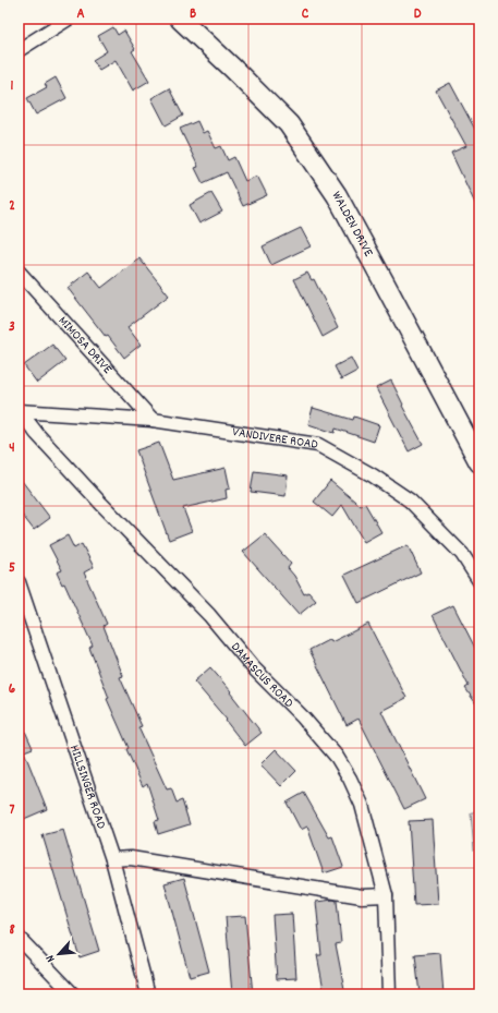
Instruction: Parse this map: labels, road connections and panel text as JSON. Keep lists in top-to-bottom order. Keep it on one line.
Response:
{"streets":{"street":["WALDEN DRIVE","MIMOSA DRIVE","VANDIVERE ROAD","DAMASCUS ROAD","HILLSINGER ROAD"]},"crossings":[["MIMOSA DRIVE","VANDIVERE ROAD"],["VANDIVERE ROAD","DAMASCUS ROAD"]],"north":"bottom left","grid":{"columns":["A","B","C","D"],"rows":["1","2","3","4","5","6","7","8"]}}
